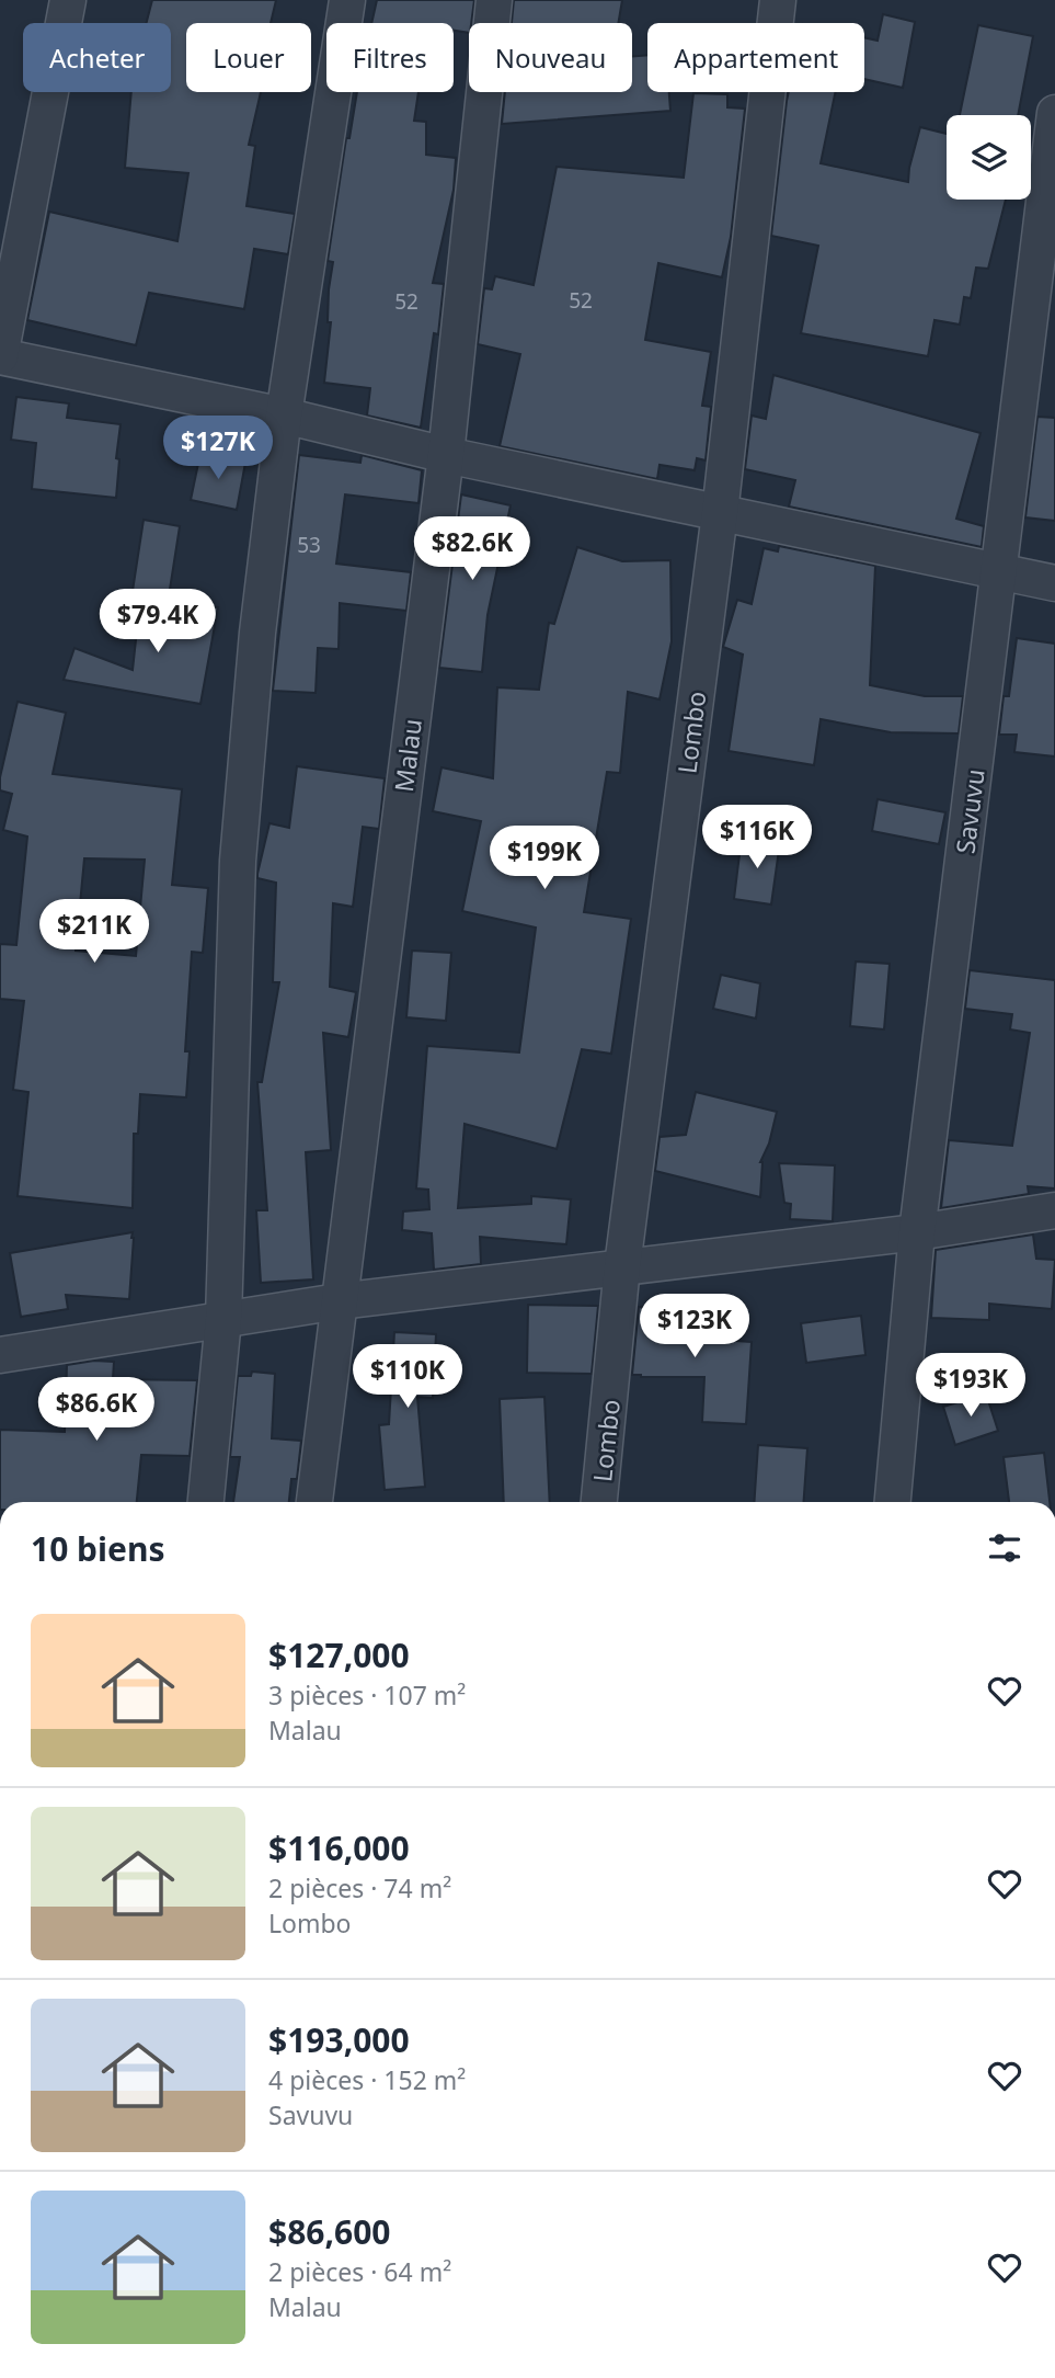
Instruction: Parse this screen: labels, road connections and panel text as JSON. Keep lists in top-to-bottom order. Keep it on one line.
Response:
{"streets":{"street":["Lombo","Malau","Savuvu"]},"house_numbers":["52","52","53"],"page":{"chip":["Acheter","Louer","Filtres","Nouveau","Appartement"],"price":["$127K","$82.6K","$79.4K","$116K","$199K","$211K","$123K","$110K","$193K","$86.6K"],"heading":"10 biens","list":[{"name":"$127,000","note":"3 pièces · 107 m² · Malau"},{"name":"$116,000","note":"2 pièces · 74 m² · Lombo"},{"name":"$193,000","note":"4 pièces · 152 m² · Savuvu"},{"name":"$86,600","note":"2 pièces · 64 m² · Malau"}]}}
